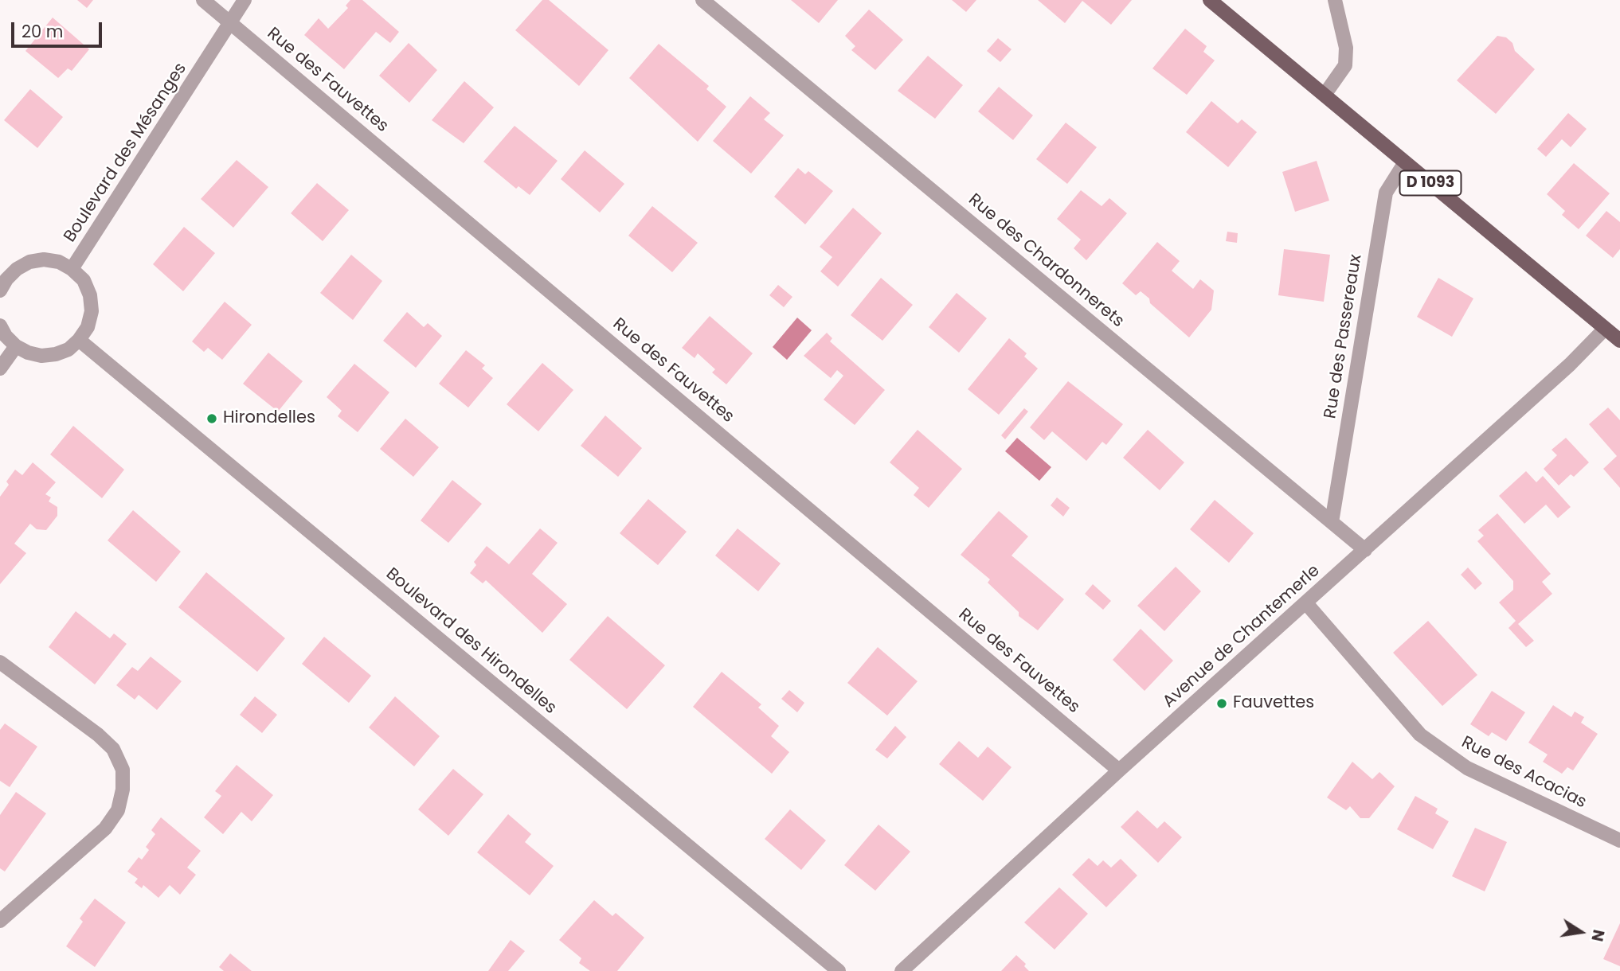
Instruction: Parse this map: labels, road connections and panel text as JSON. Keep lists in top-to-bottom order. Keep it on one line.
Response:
{"streets":{"main road":["D 1093"],"street":["Rue des Fauvettes","Boulevard des Mésanges","Rue des Chardonnerets","Rue des Passereaux","Avenue de Chantemerle","Boulevard des Hirondelles","Rue des Acacias"]},"crossings":[["Rue des Fauvettes","Boulevard des Mésanges"],["Rue des Fauvettes","Avenue de Chantemerle"],["D 1093","Rue des Passereaux"],["D 1093","Avenue de Chantemerle"],["Rue des Chardonnerets","Rue des Passereaux"],["Rue des Chardonnerets","Avenue de Chantemerle"],["Avenue de Chantemerle","Rue des Acacias"]],"places":["Hirondelles","Fauvettes"],"scale_bar":"20 m","north":"right"}
